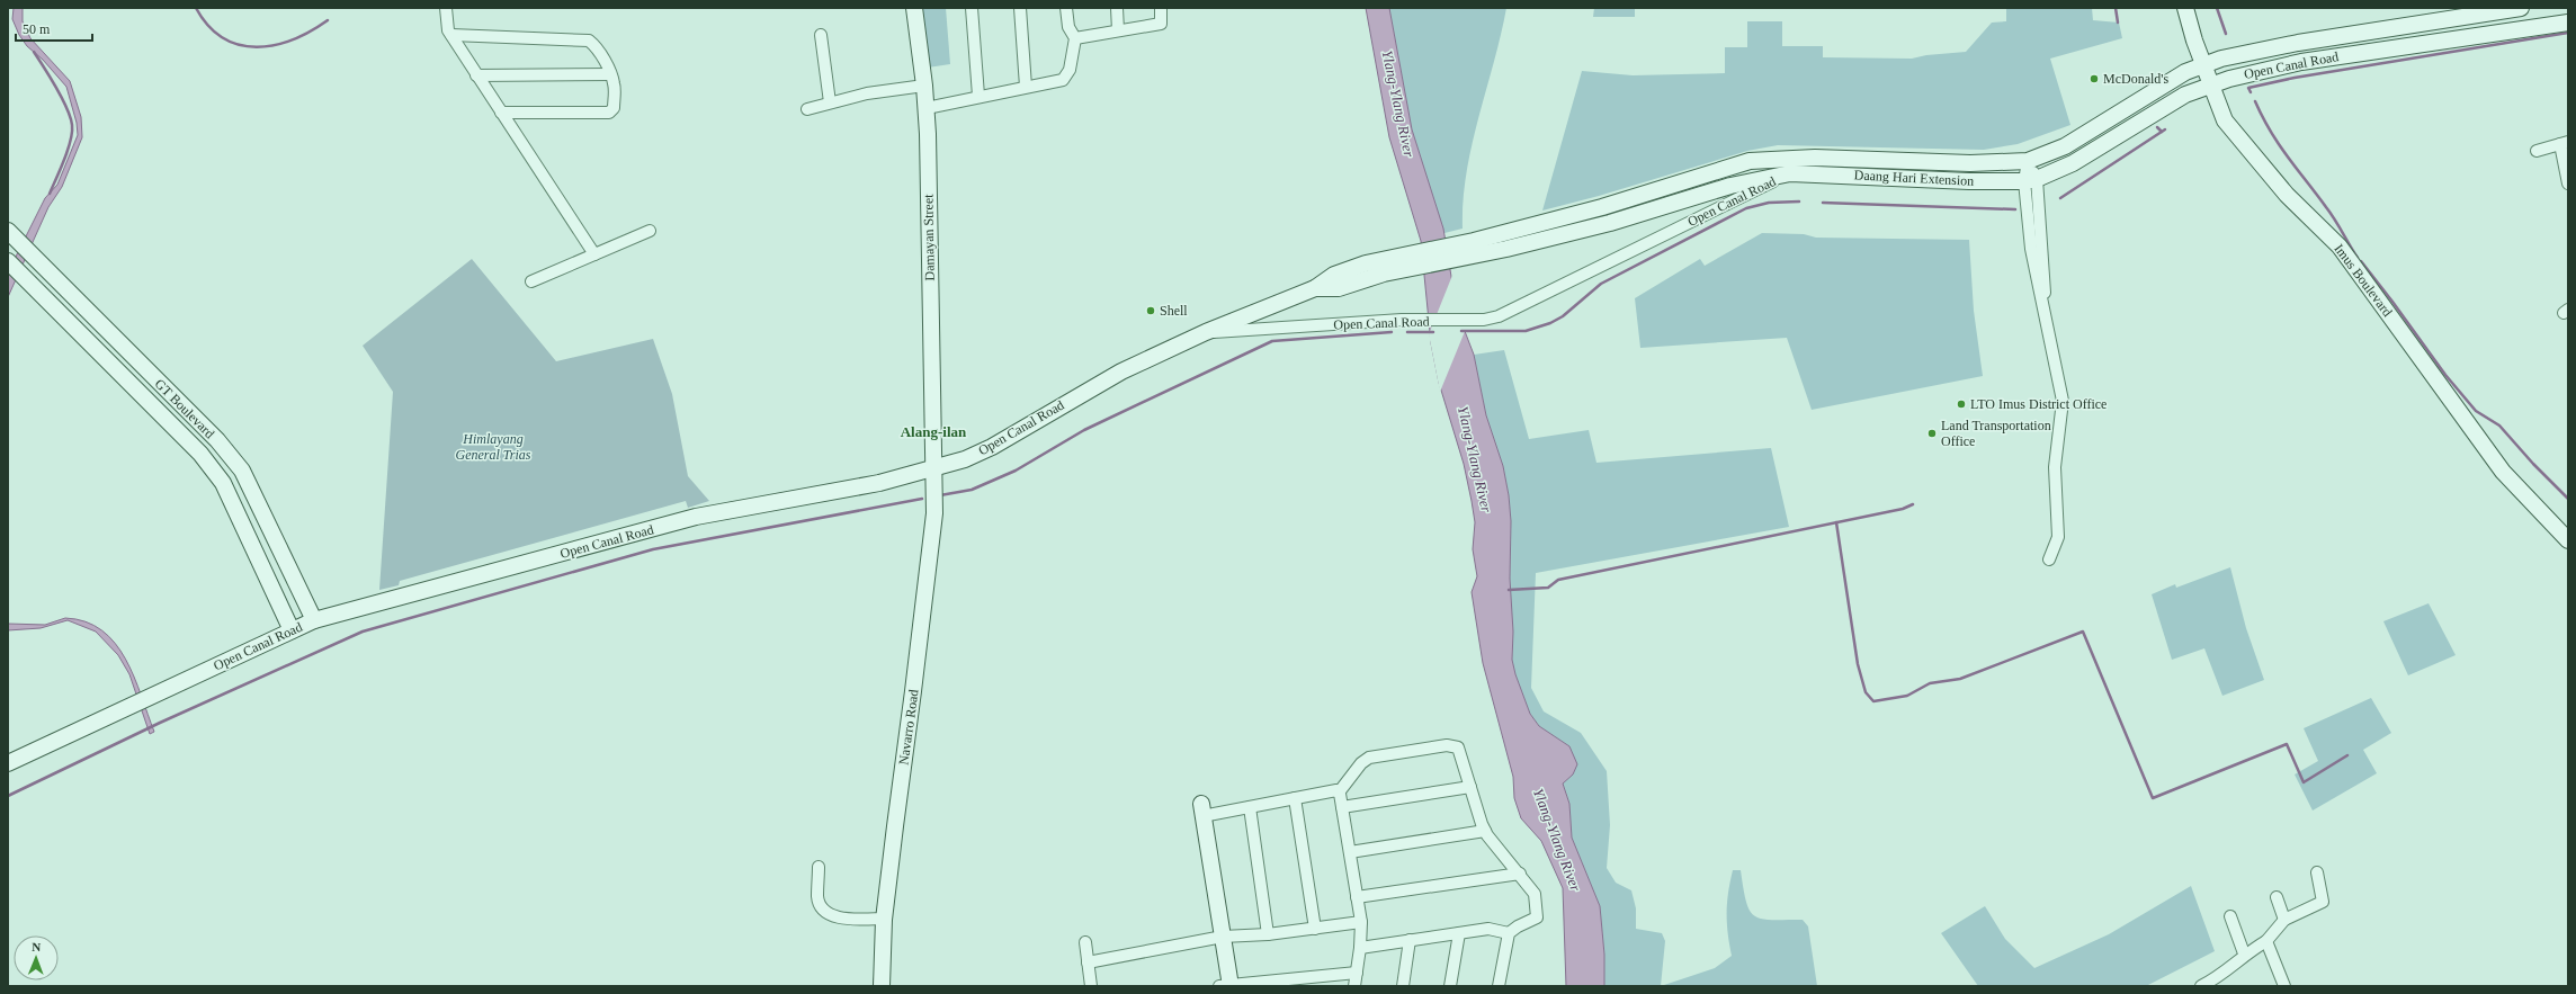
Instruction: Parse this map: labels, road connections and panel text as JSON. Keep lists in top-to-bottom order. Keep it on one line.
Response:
{"streets":{"main road":["Open Canal Road","Daang Hari Extension","Damayan Street","Imus Boulevard","GT Boulevard","Navarro Road"]},"crossings":[["Open Canal Road","Daang Hari Extension"],["Open Canal Road","Damayan Street"],["Open Canal Road","Imus Boulevard"],["Open Canal Road","GT Boulevard"],["Open Canal Road","Navarro Road"],["Damayan Street","Navarro Road"]],"districts":["Alang-ilan"],"water":["Ylang-Ylang River"],"parks":["Himlayang General Trias"],"places":["McDonald's","Shell","LTO Imus District Office","Land Transportation Office"],"scale_bar":"50 m","north":"top"}
